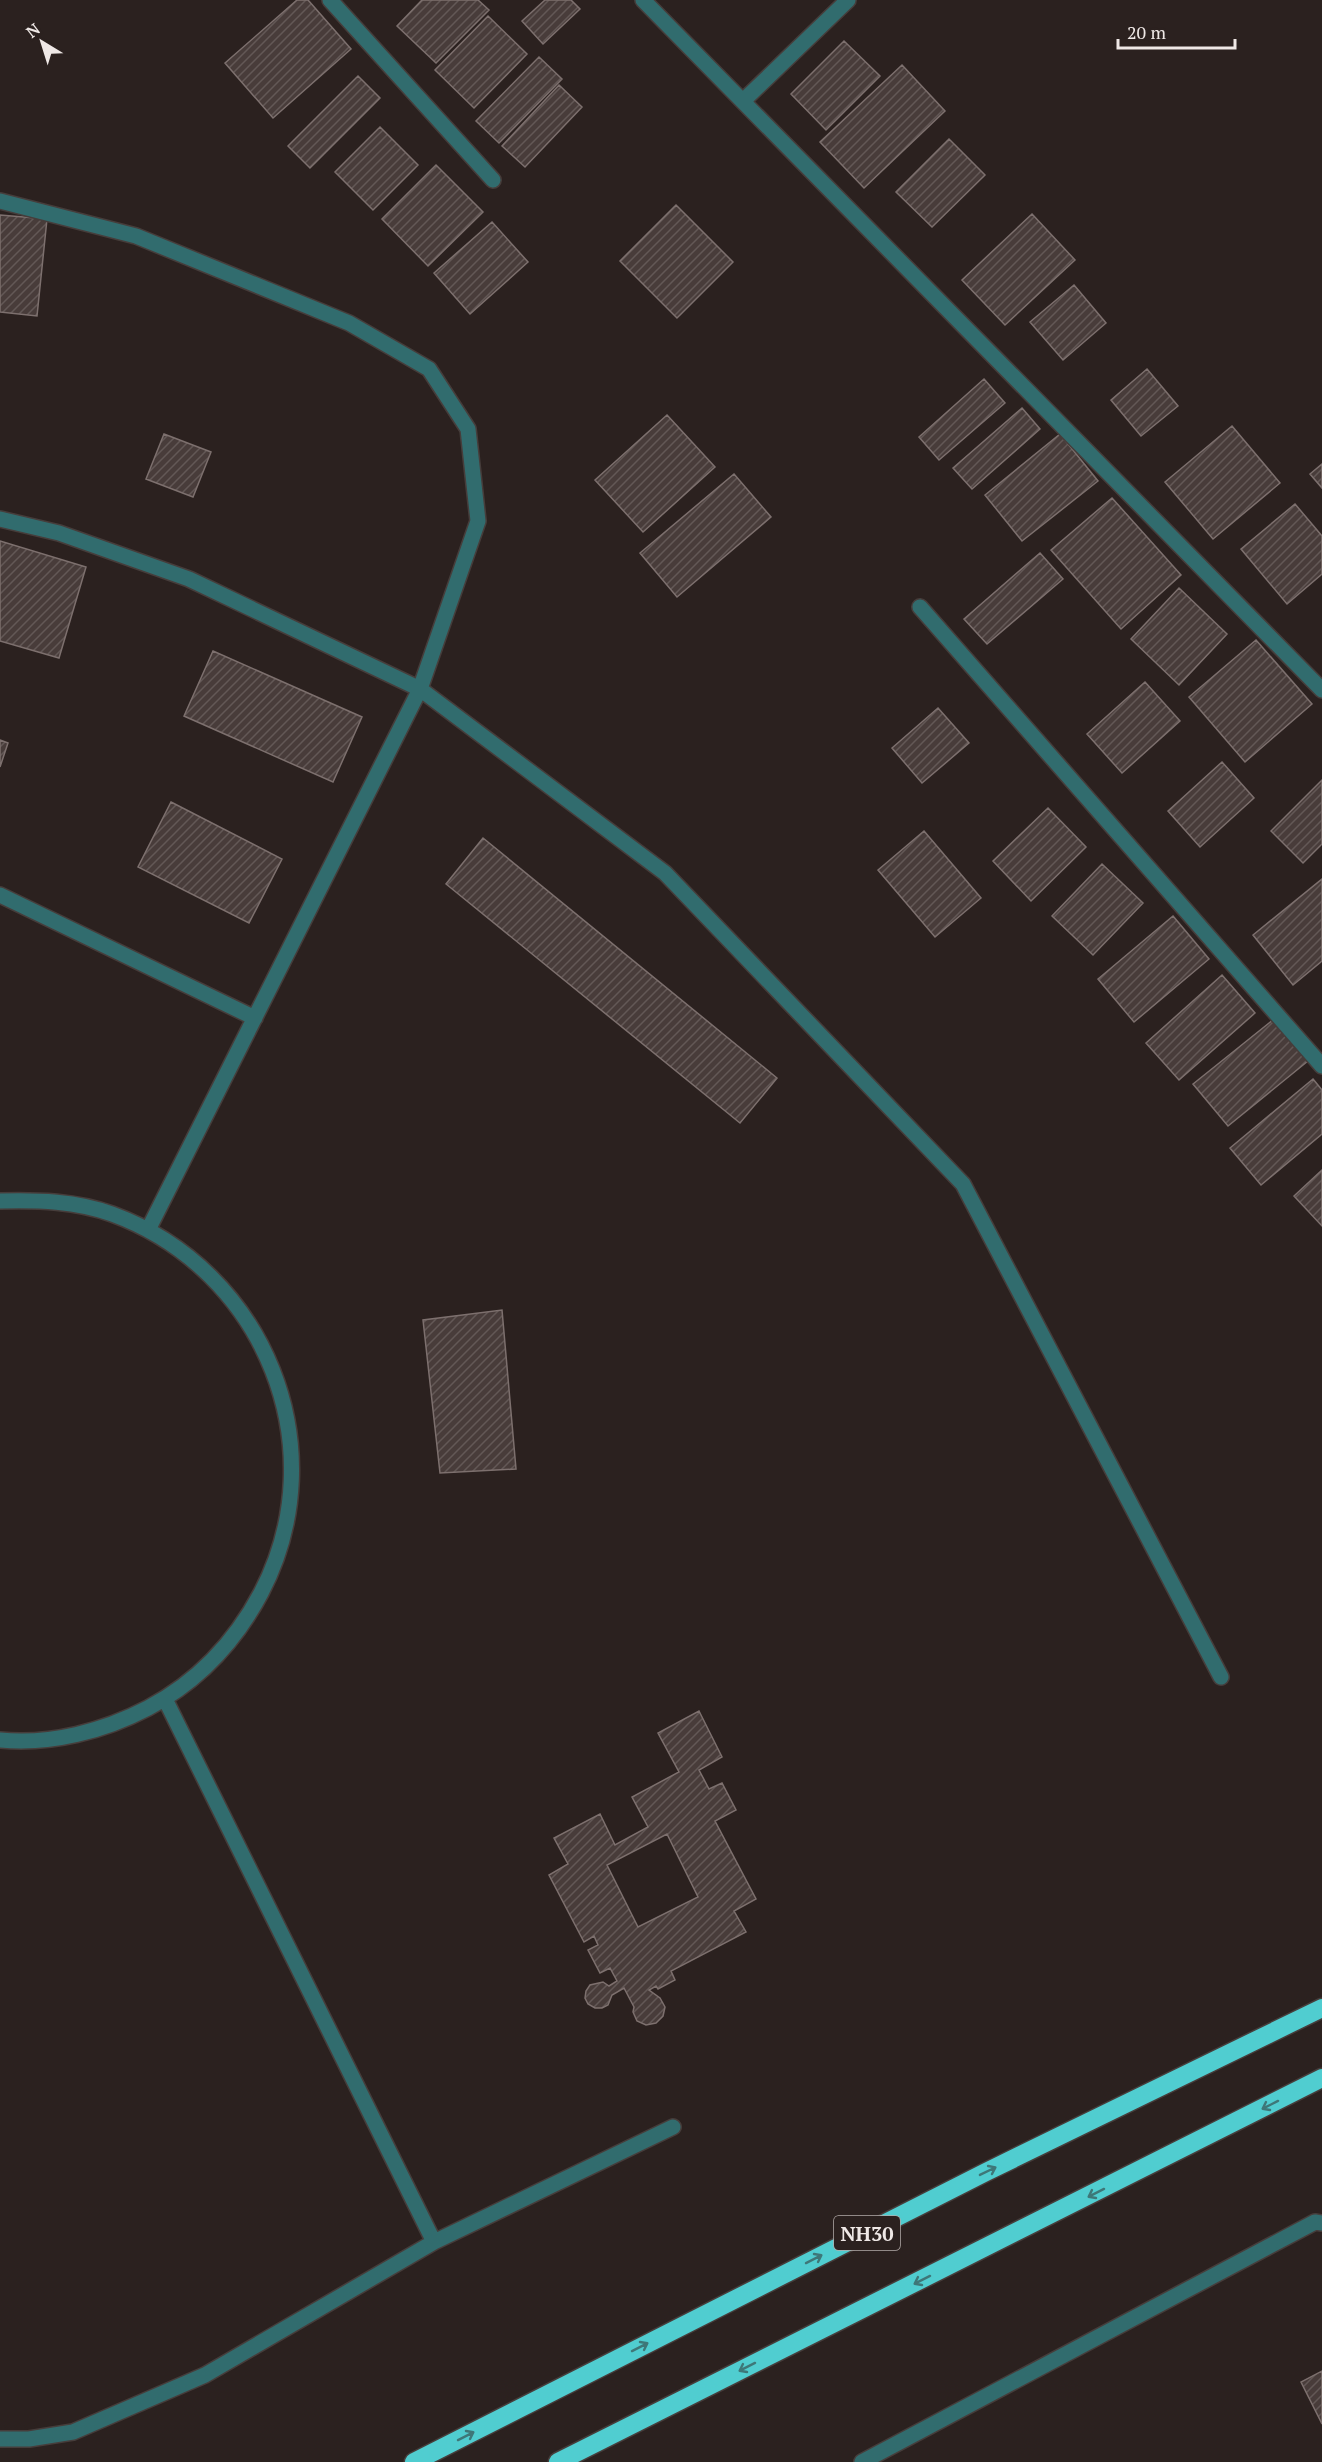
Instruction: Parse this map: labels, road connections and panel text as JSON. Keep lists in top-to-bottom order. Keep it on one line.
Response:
{"streets":{"highway":["NH30"]},"scale_bar":"20 m","north":"top left"}
